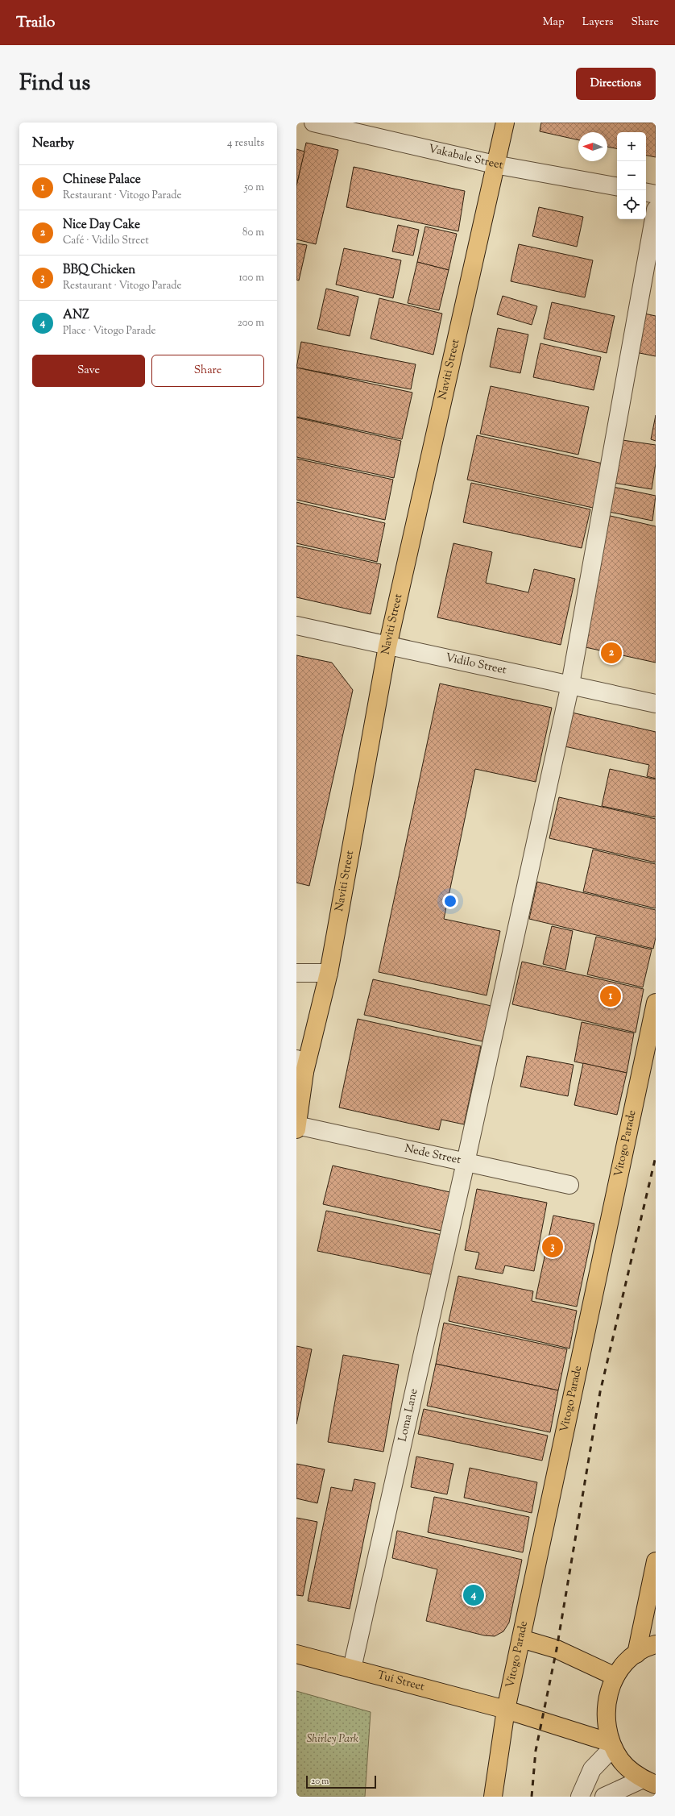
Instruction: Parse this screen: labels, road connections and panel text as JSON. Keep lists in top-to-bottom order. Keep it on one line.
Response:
{"streets":{"main road":["Naviti Street","Vitogo Parade","Tui Street"],"street":["Vakabale Street","Vidilo Street","Nede Street","Loma Lane"]},"crossings":[["Vakabale Street","Naviti Street"],["Naviti Street","Vidilo Street"],["Naviti Street","Nede Street"],["Vidilo Street","Loma Lane"],["Vitogo Parade","Tui Street"],["Nede Street","Loma Lane"],["Loma Lane","Tui Street"]],"parks":["Shirley Park"],"scale_bar":"20 m","north":"left","page":{"header":"Trailo","nav":["Map","Layers","Share"],"title":"Find us","buttons":["Directions",["Save","Share"]],"heading":["Nearby","4 results"],"map_buttons":["+","−"],"list":[{"mark":"1","name":"Chinese Palace","note":"Restaurant · Vitogo Parade","value":"50 m"},{"mark":"2","name":"Nice Day Cake","note":"Café · Vidilo Street","value":"80 m"},{"mark":"3","name":"BBQ Chicken","note":"Restaurant · Vitogo Parade","value":"100 m"},{"mark":"4","name":"ANZ","note":"Place · Vitogo Parade","value":"200 m"}],"pins":["2","1","3","4"],"scale":"20 m"}}
